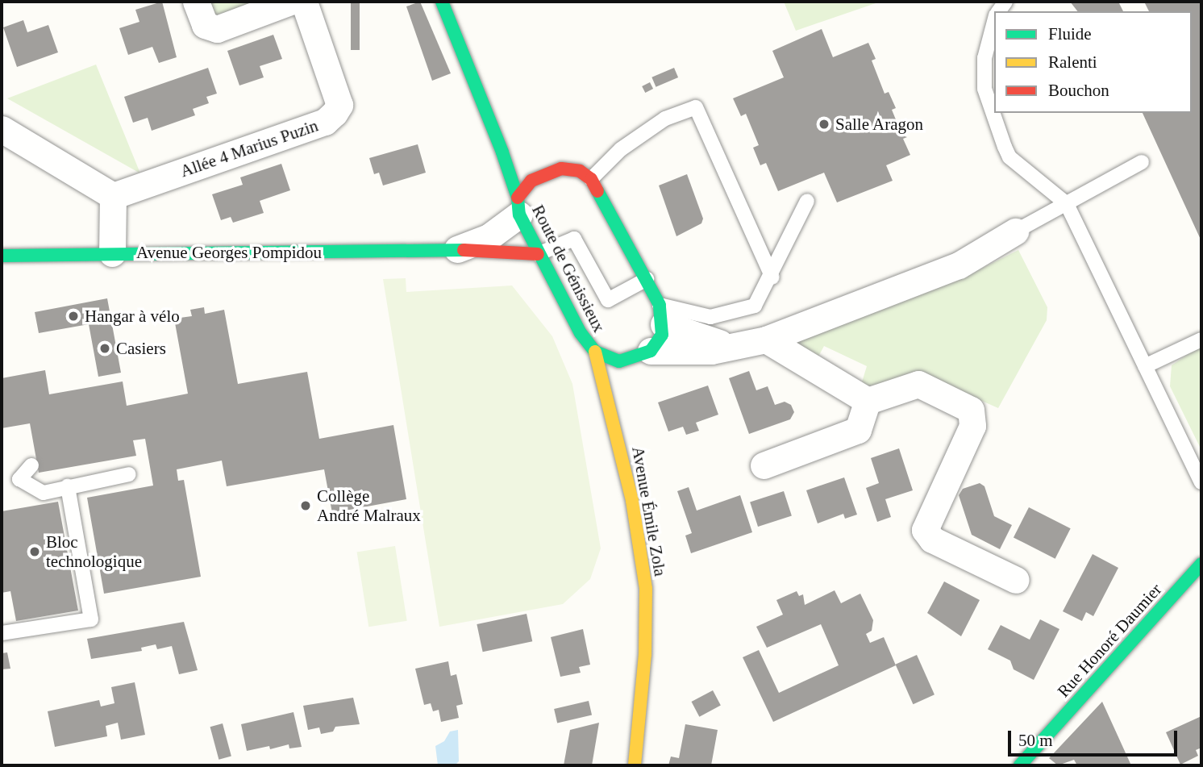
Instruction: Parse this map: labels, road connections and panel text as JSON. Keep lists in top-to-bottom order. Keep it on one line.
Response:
{"streets":{"main road":["Avenue Georges Pompidou","Route de Génissieux","Avenue Émile Zola","Rue Honoré Daumier"],"street":["Allée 4 Marius Puzin"]},"crossings":[["Avenue Georges Pompidou","Route de Génissieux"],["Route de Génissieux","Avenue Émile Zola"]],"places":["Salle Aragon","Hangar à vélo","Casiers","Collège André Malraux","Bloc technologique"],"legend":["Fluide","Ralenti","Bouchon"],"scale_bar":"50 m"}
